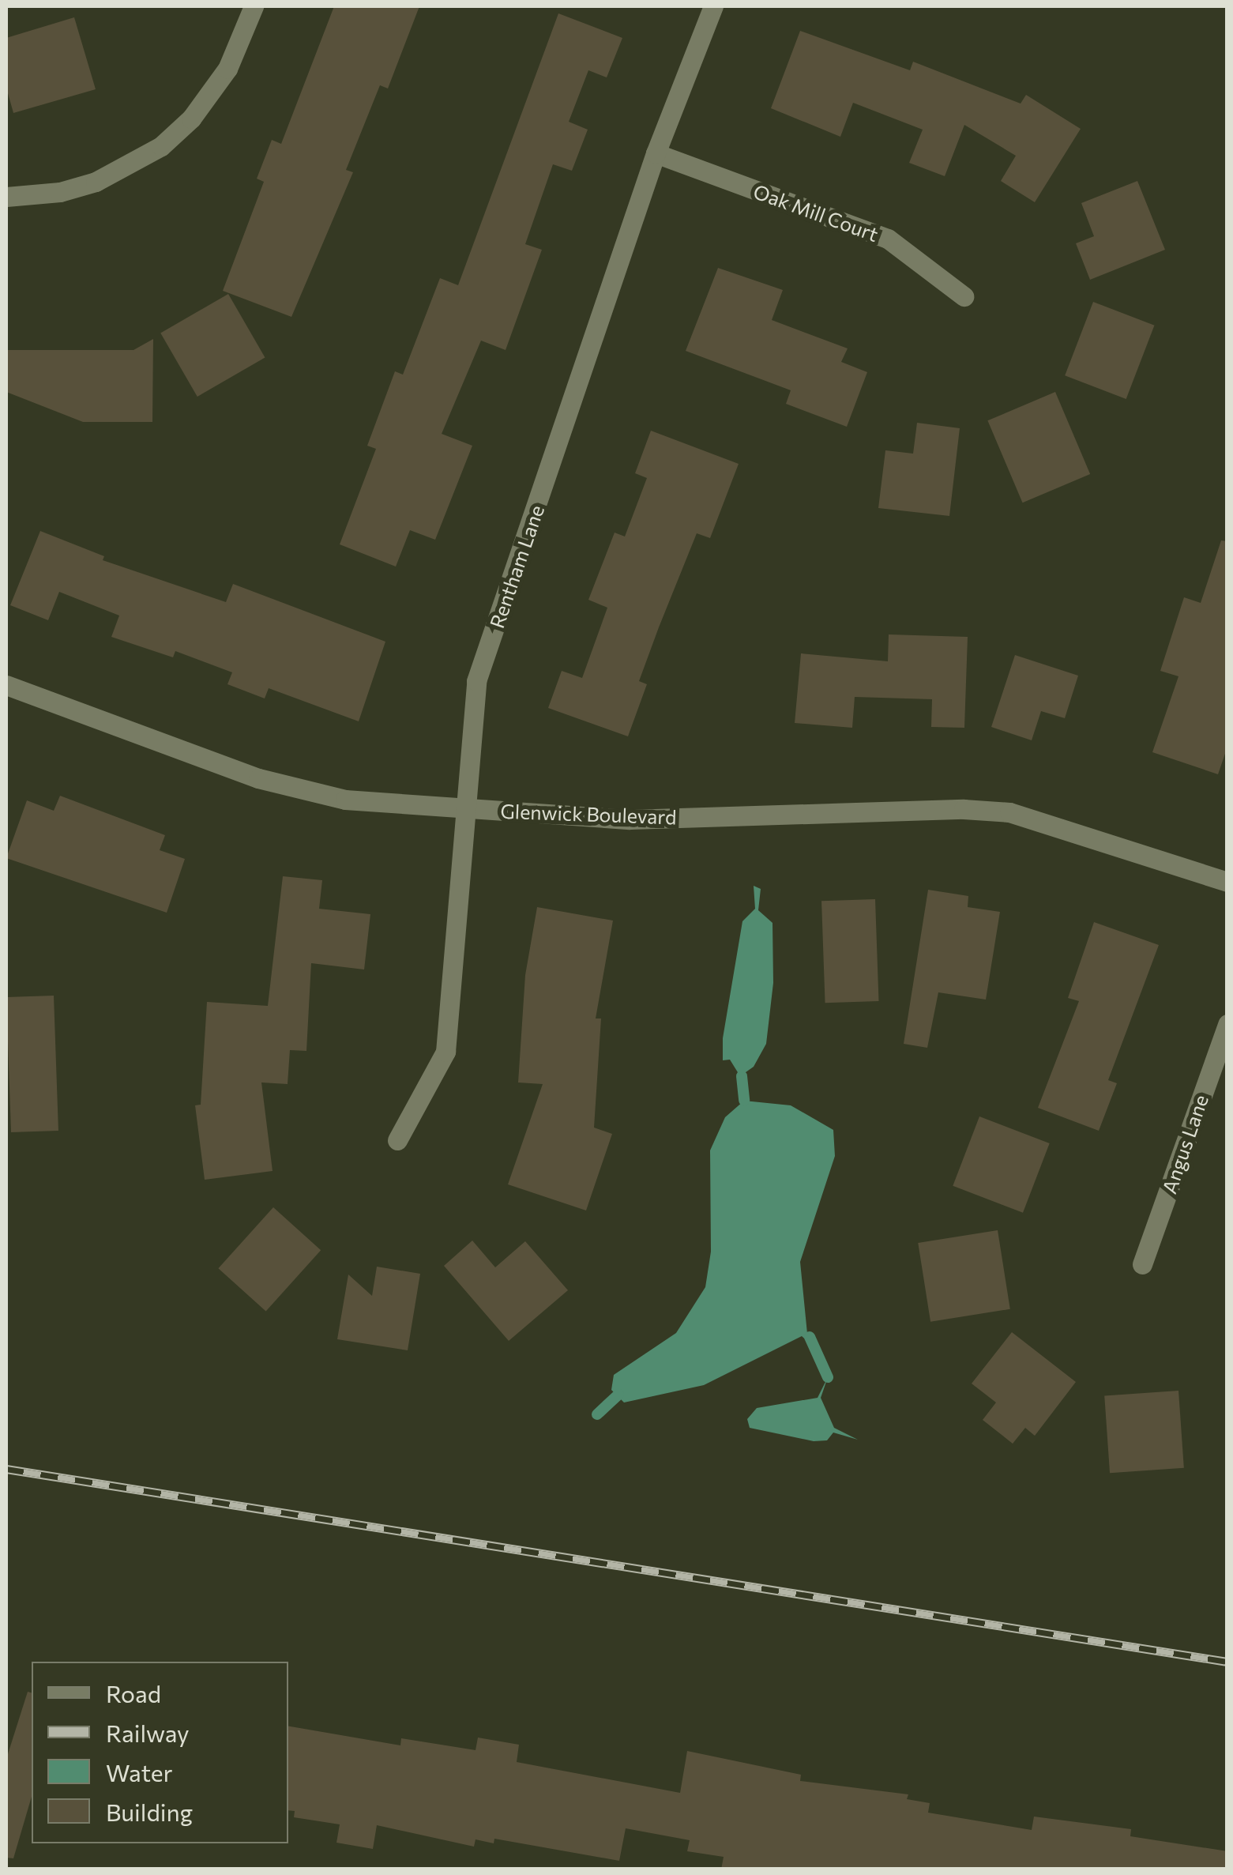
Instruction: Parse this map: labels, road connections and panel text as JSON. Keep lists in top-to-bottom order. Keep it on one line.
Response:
{"streets":{"street":["Oak Mill Court","Rentham Lane","Glenwick Boulevard","Angus Lane"]},"crossings":[["Oak Mill Court","Rentham Lane"],["Rentham Lane","Glenwick Boulevard"]],"legend":["Road","Railway","Water","Building"]}
